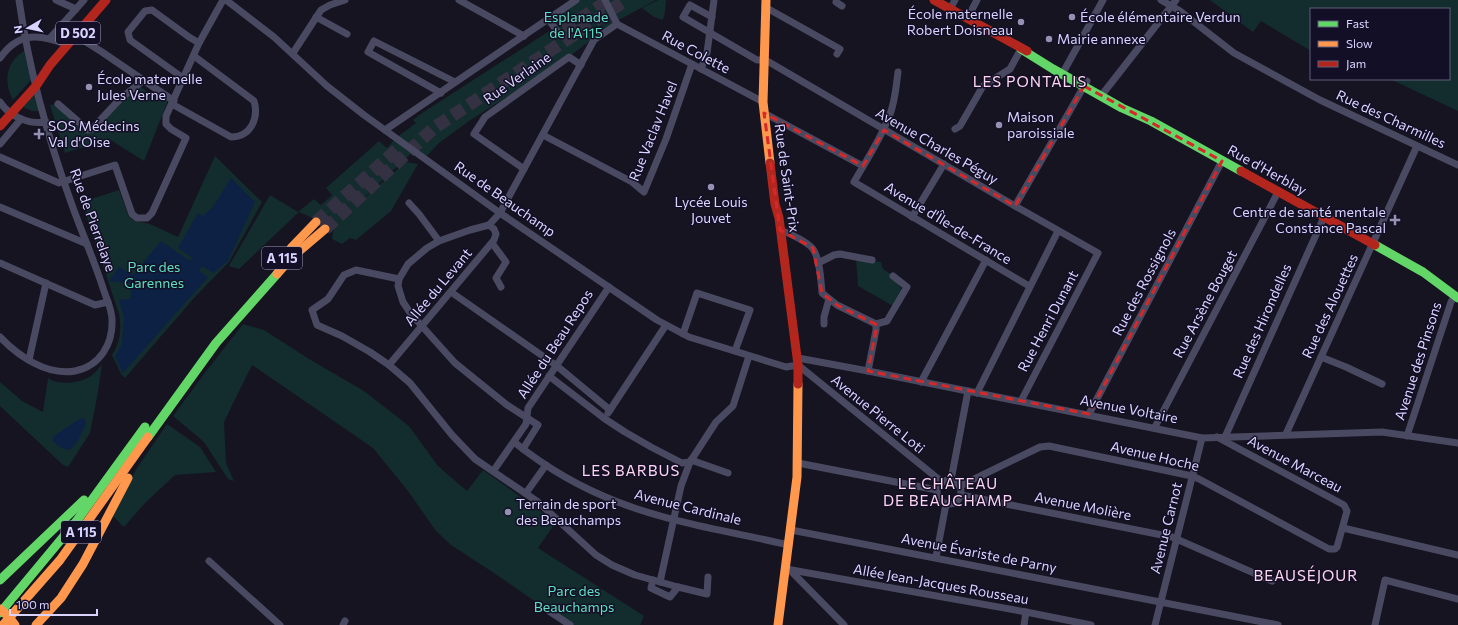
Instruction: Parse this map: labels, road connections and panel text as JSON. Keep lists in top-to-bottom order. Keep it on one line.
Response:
{"streets":{"main road":["D 502","Rue d'Herblay","Rue de Saint-Prix","A 115"],"street":["Rue Colette","Rue Verlaine","Rue des Charmilles","Rue Vaclav Havel","Avenue Charles Péguy","Rue de Beauchamp","Rue de Pierrelaye","Avenue d'Île-de-France","Rue des Rossignols","Allée du Levant","Rue Arsène Bouget","Rue des Alouettes","Rue Henri Dunant","Rue des Hirondelles","Allée du Beau Repos","Avenue des Pinsons","Avenue Voltaire","Avenue Pierre Loti","Avenue Hoche","Avenue Marceau","Avenue Molière","Avenue Cardinale","Avenue Carnot","Avenue Évariste de Parny","Allée Jean-Jacques Rousseau"]},"crossings":[["D 502","Rue de Pierrelaye"],["Rue Colette","Rue Vaclav Havel"],["Rue Colette","Rue de Saint-Prix"],["Rue des Charmilles","Rue des Alouettes"],["Avenue Charles Péguy","Rue de Saint-Prix"],["Avenue Charles Péguy","Rue Henri Dunant"],["Rue d'Herblay","Rue des Rossignols"],["Rue d'Herblay","Rue Arsène Bouget"],["Rue d'Herblay","Rue des Alouettes"],["Rue d'Herblay","Rue des Hirondelles"],["Rue d'Herblay","Avenue des Pinsons"],["Rue de Saint-Prix","Rue de Beauchamp"],["Rue de Saint-Prix","Avenue Voltaire"],["Rue de Saint-Prix","Avenue Pierre Loti"],["Rue de Saint-Prix","Avenue Cardinale"],["Rue de Saint-Prix","Avenue Évariste de Parny"],["Rue de Saint-Prix","Allée Jean-Jacques Rousseau"],["Rue de Beauchamp","Allée du Beau Repos"],["Rue de Beauchamp","Avenue Voltaire"],["Rue de Beauchamp","Avenue Pierre Loti"],["Rue des Rossignols","Avenue Voltaire"],["Rue Arsène Bouget","Avenue Voltaire"],["Rue des Alouettes","Avenue Voltaire"],["Rue Henri Dunant","Avenue Voltaire"],["Rue des Hirondelles","Avenue Voltaire"],["Allée du Beau Repos","Avenue Cardinale"],["Avenue des Pinsons","Avenue Voltaire"],["Avenue Voltaire","Avenue Pierre Loti"],["Avenue Voltaire","Avenue Marceau"],["Avenue Voltaire","Avenue Carnot"],["Avenue Pierre Loti","Avenue Hoche"],["Avenue Pierre Loti","Avenue Molière"],["Avenue Hoche","Avenue Marceau"],["Avenue Hoche","Avenue Molière"],["Avenue Hoche","Avenue Carnot"],["Avenue Molière","Avenue Carnot"],["Avenue Carnot","Avenue Évariste de Parny"]],"districts":["LES PONTALIS","LES BARBUS","LE CHÂTEAU DE BEAUCHAMP","BEAUSÉJOUR"],"parks":["Esplanade de l'A115","Parc des Garennes","Parc des Beauchamps"],"places":{"other":["École élémentaire Verdun","École maternelle Robert Doisneau","Mairie annexe","École maternelle Jules Verne","Maison paroissiale","Lycée Louis Jouvet","Terrain de sport des Beauchamps"],"health":["SOS Médecins Val d'Oise","Centre de santé mentale Constance Pascal"]},"legend":["Fast","Slow","Jam"],"scale_bar":"100 m","north":"left"}
